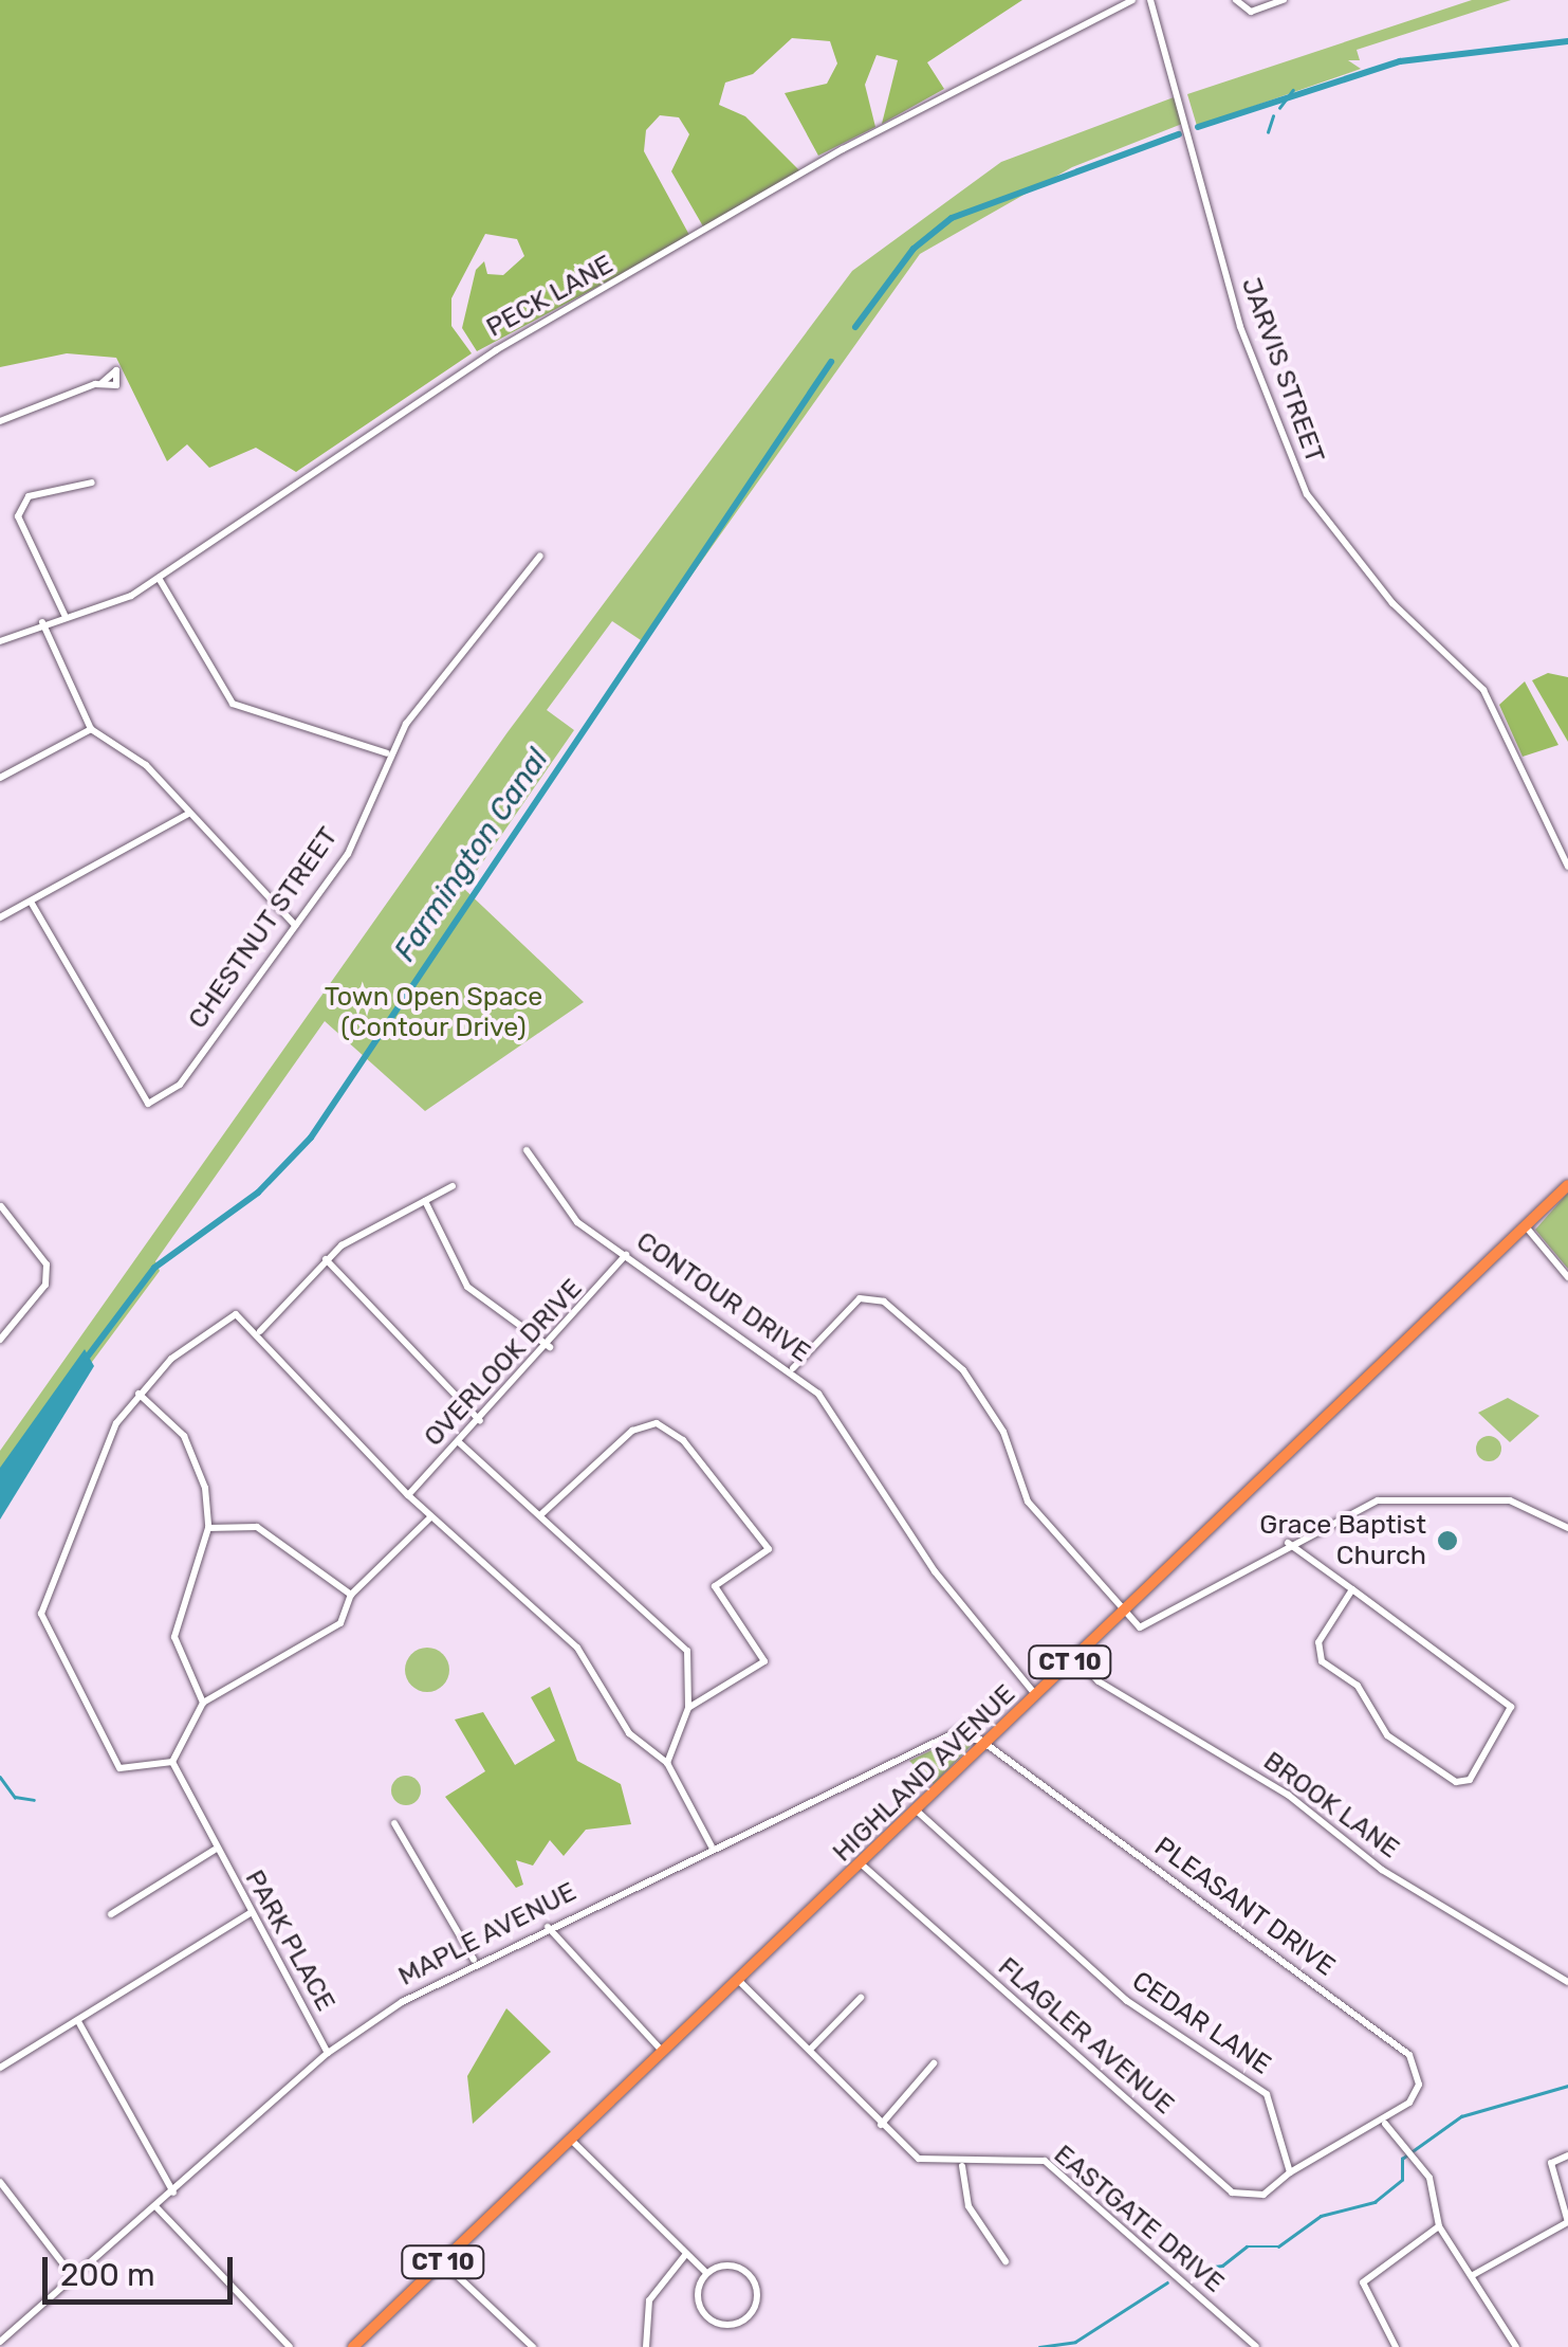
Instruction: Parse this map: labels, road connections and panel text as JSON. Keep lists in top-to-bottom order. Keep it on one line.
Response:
{"streets":{"highway":["CT 10","HIGHLAND AVENUE"],"street":["PECK LANE","JARVIS STREET","CHESTNUT STREET","CONTOUR DRIVE","OVERLOOK DRIVE","BROOK LANE","PLEASANT DRIVE","MAPLE AVENUE","PARK PLACE","CEDAR LANE","FLAGLER AVENUE","EASTGATE DRIVE"]},"crossings":[["CONTOUR DRIVE","OVERLOOK DRIVE"],["CONTOUR DRIVE","HIGHLAND AVENUE"],["HIGHLAND AVENUE","BROOK LANE"],["HIGHLAND AVENUE","PLEASANT DRIVE"],["HIGHLAND AVENUE","MAPLE AVENUE"],["HIGHLAND AVENUE","CEDAR LANE"],["HIGHLAND AVENUE","FLAGLER AVENUE"],["HIGHLAND AVENUE","EASTGATE DRIVE"],["PLEASANT DRIVE","MAPLE AVENUE"],["MAPLE AVENUE","PARK PLACE"],["CEDAR LANE","FLAGLER AVENUE"]],"water":["Farmington Canal"],"parks":["Town Open Space (Contour Drive)"],"places":["Grace Baptist Church"],"scale_bar":"200 m"}
